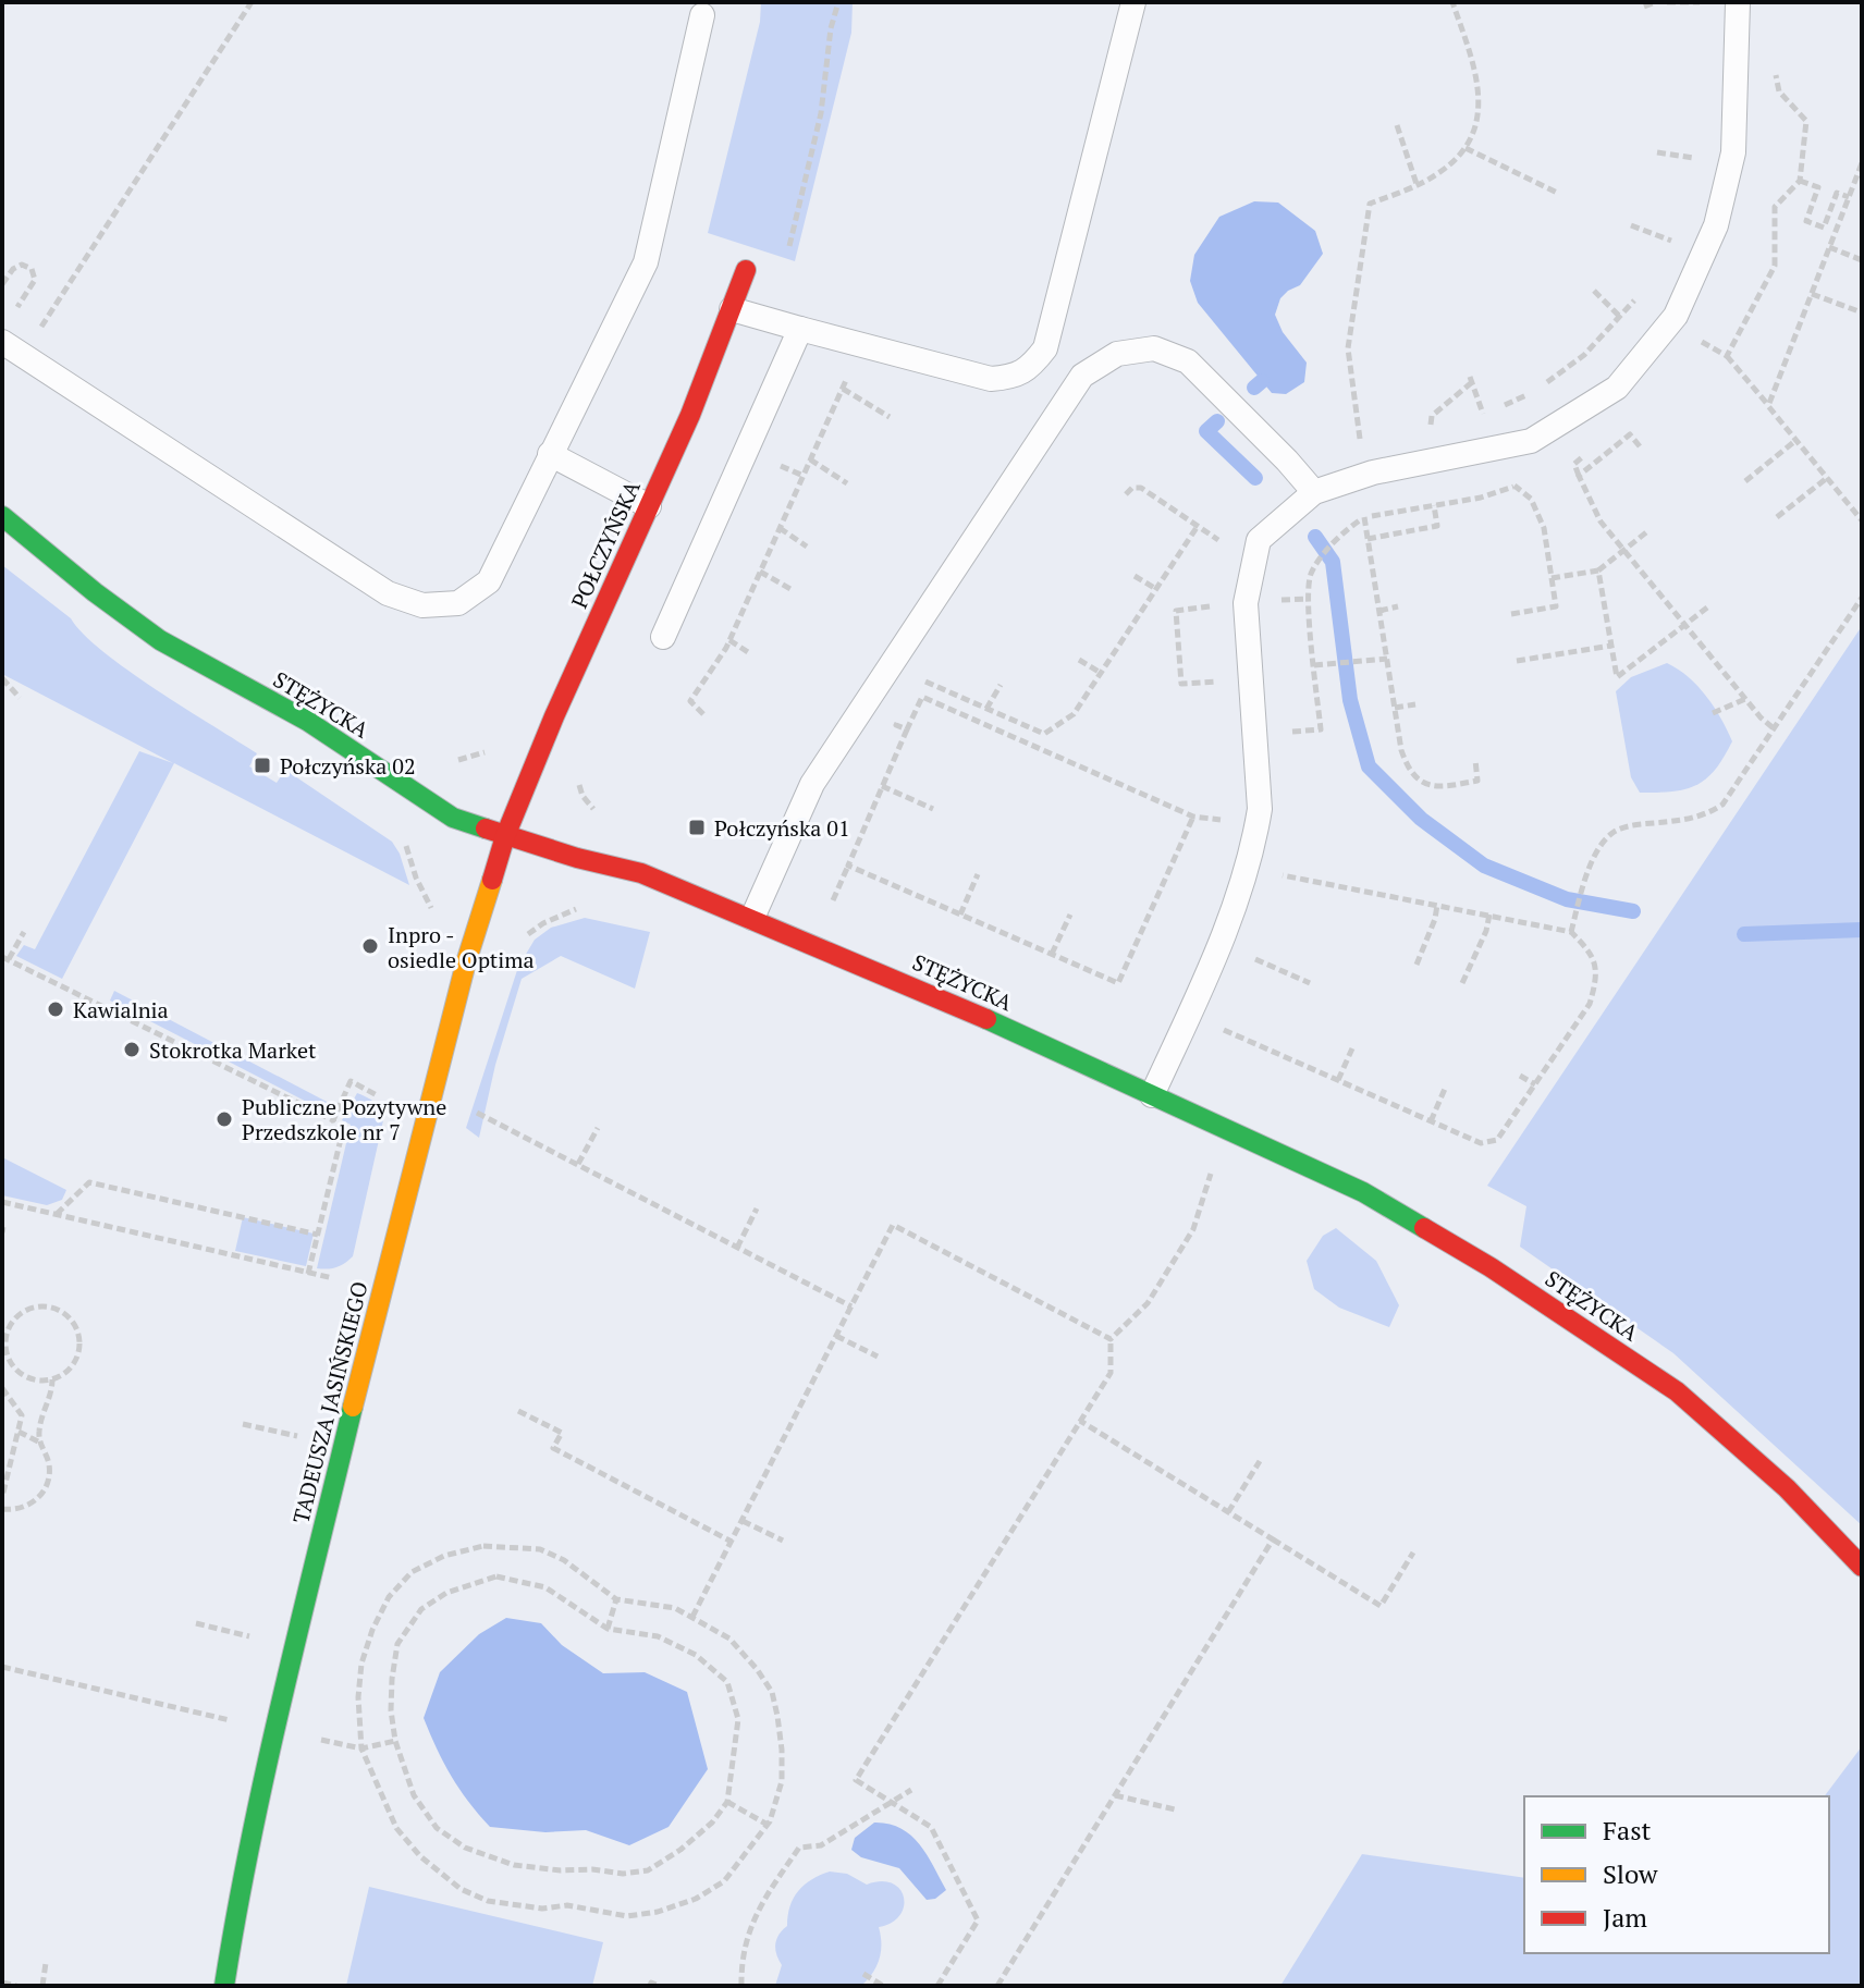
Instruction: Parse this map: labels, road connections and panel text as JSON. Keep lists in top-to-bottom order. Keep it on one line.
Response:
{"streets":{"street":["POŁCZYŃSKA","STĘŻYCKA","TADEUSZA JASIŃSKIEGO"]},"crossings":[["POŁCZYŃSKA","STĘŻYCKA"],["POŁCZYŃSKA","TADEUSZA JASIŃSKIEGO"],["STĘŻYCKA","TADEUSZA JASIŃSKIEGO"]],"places":{"transit":["Połczyńska 02","Połczyńska 01"],"other":["Inpro - osiedle Optima","Kawialnia","Stokrotka Market","Publiczne Pozytywne Przedszkole nr 7"]},"legend":["Fast","Slow","Jam"]}
